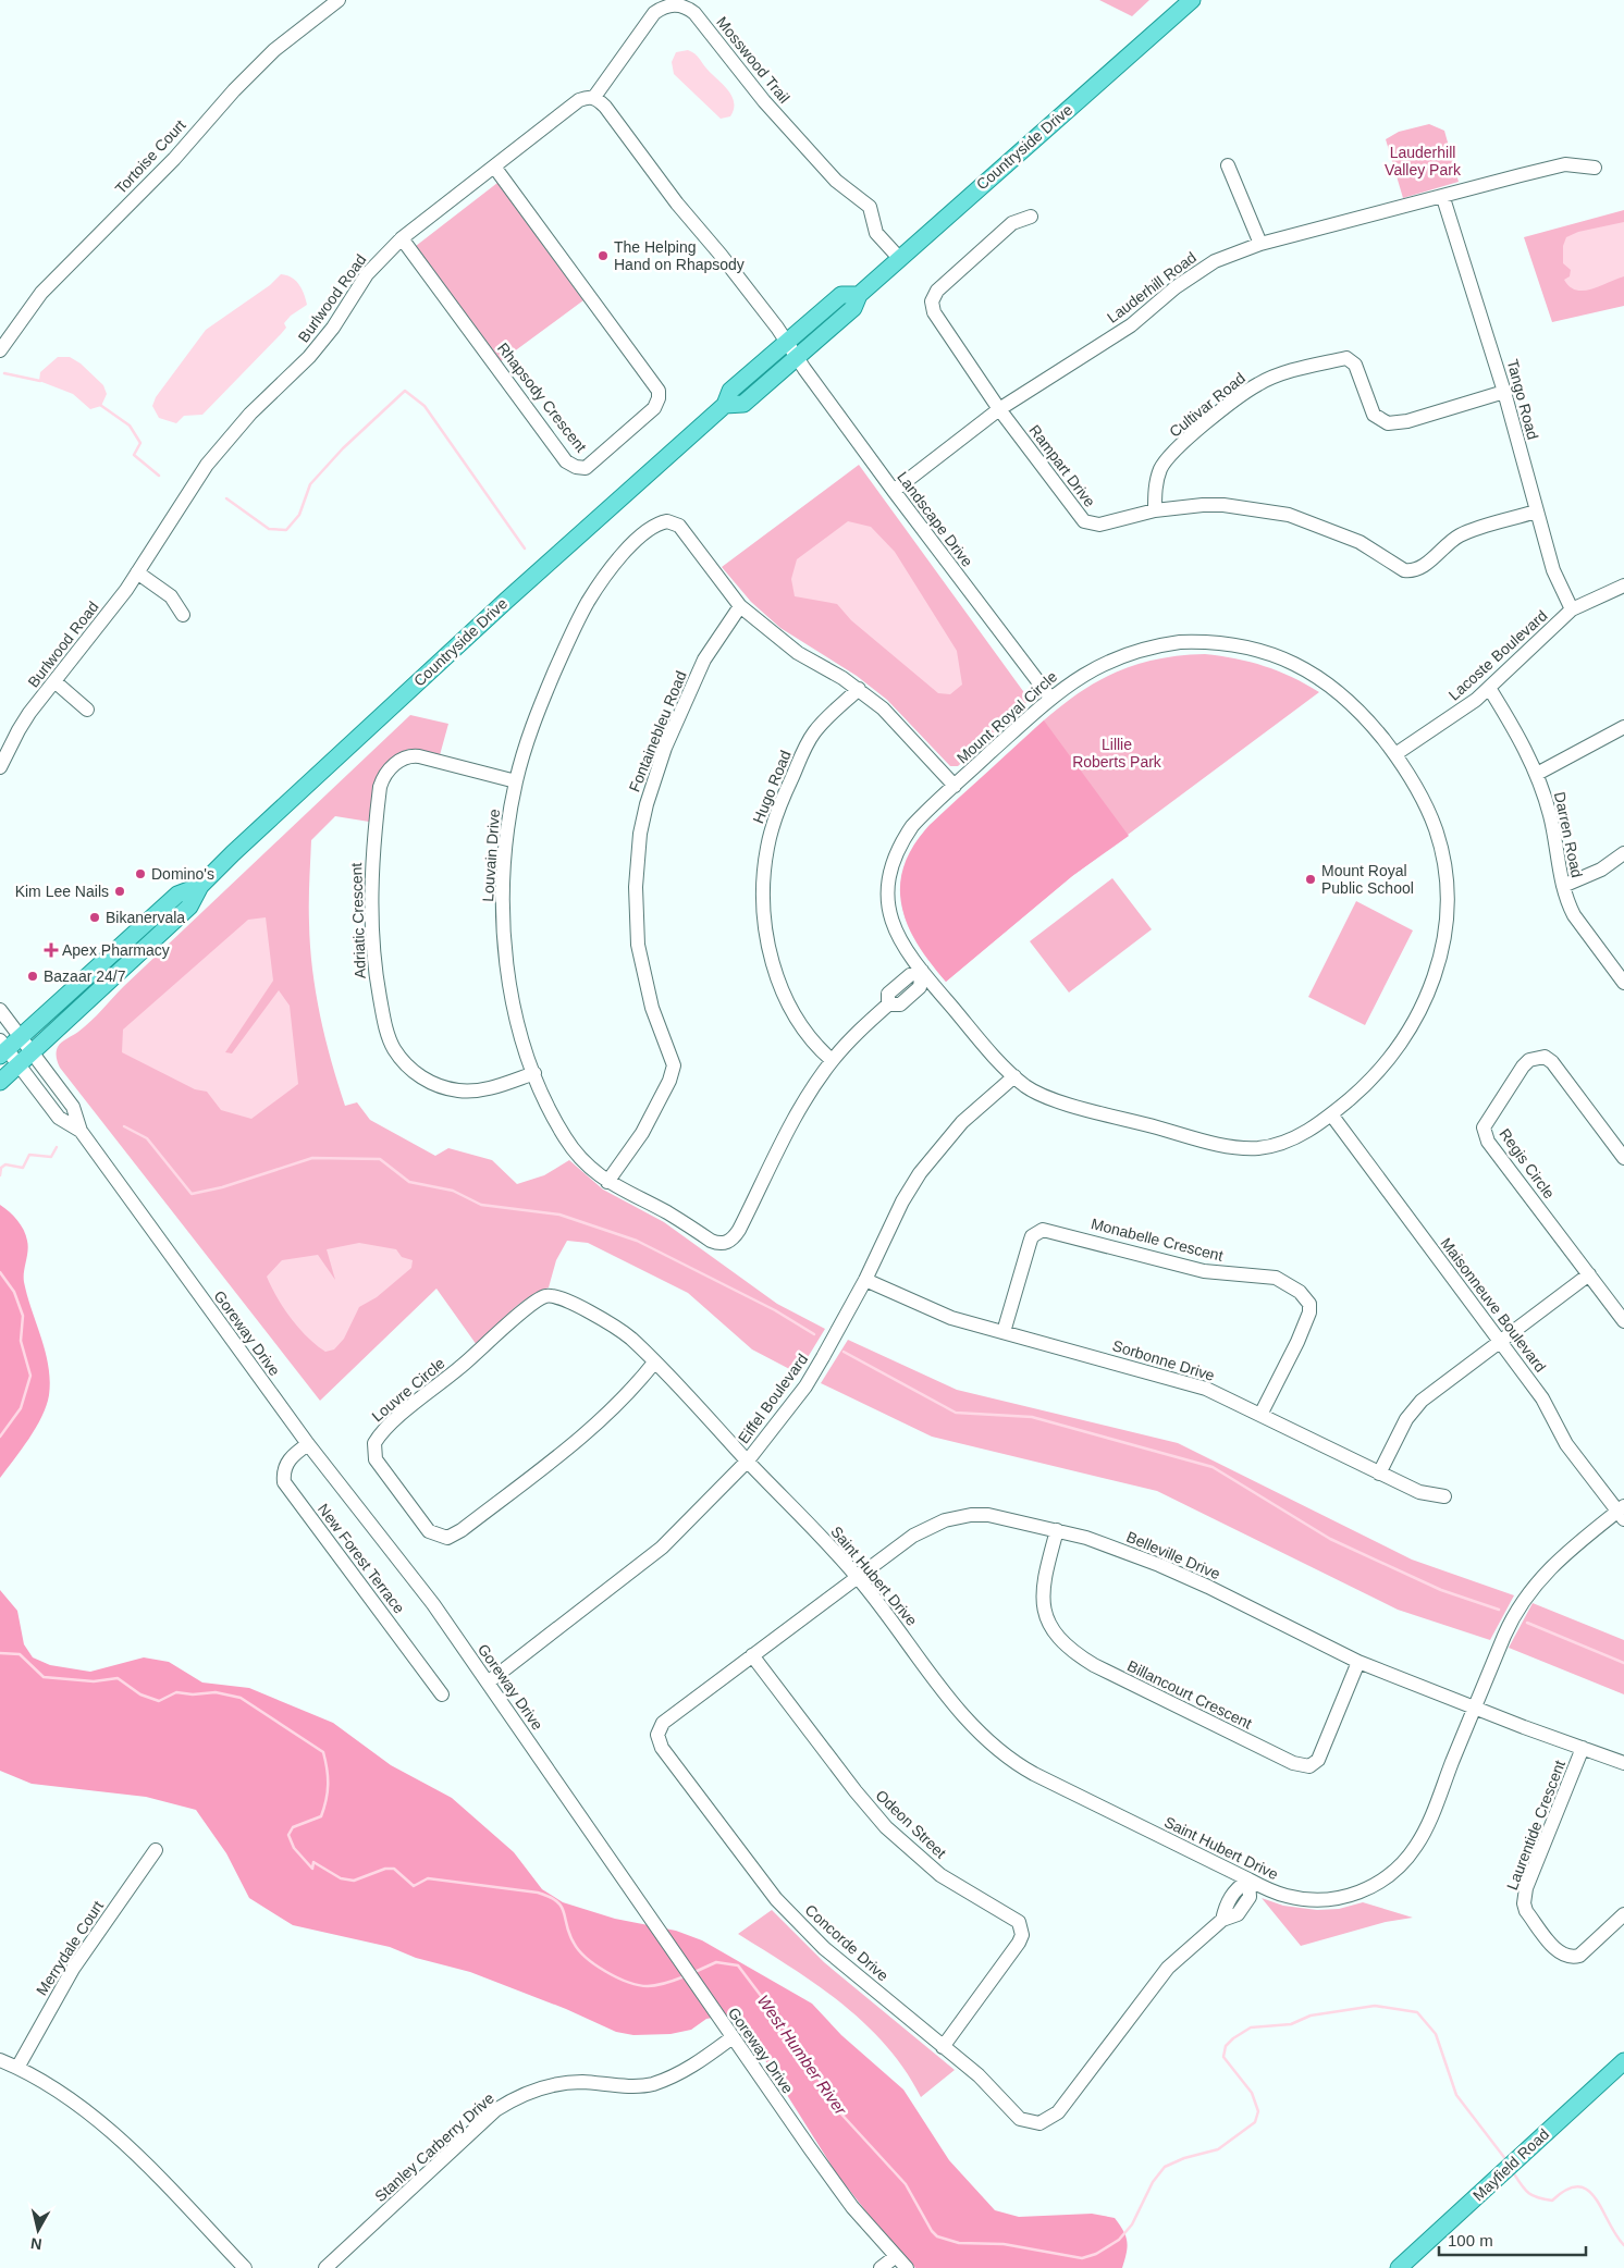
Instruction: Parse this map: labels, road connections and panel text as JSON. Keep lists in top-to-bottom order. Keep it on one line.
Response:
{"streets":{"main road":["Countryside Drive","Mayfield Road"],"street":["Mosswood Trail","Tortoise Court","Lauderhill Road","Burlwood Road","Rhapsody Crescent","Tango Road","Cultivar Road","Rampart Drive","Landscape Drive","Lacoste Boulevard","Mount Royal Circle","Fontainebleu Road","Hugo Road","Darren Road","Louvain Drive","Adriatic Crescent","Regis Circle","Monabelle Crescent","Maisonneuve Boulevard","Goreway Drive","Sorbonne Drive","Louvre Circle","Eiffel Boulevard","Belleville Drive","New Forest Terrace","Saint Hubert Drive","Billancourt Crescent","Odeon Street","Laurentide Crescent","Concorde Drive","Merrydale Court","Stanley Carberry Drive"]},"crossings":[["Mosswood Trail","Countryside Drive"],["Mosswood Trail","Burlwood Road"],["Countryside Drive","Landscape Drive"],["Countryside Drive","Goreway Drive"],["Lauderhill Road","Tango Road"],["Lauderhill Road","Rampart Drive"],["Lauderhill Road","Landscape Drive"],["Burlwood Road","Rhapsody Crescent"],["Tango Road","Cultivar Road"],["Tango Road","Rampart Drive"],["Tango Road","Lacoste Boulevard"],["Cultivar Road","Rampart Drive"],["Landscape Drive","Mount Royal Circle"],["Lacoste Boulevard","Mount Royal Circle"],["Lacoste Boulevard","Darren Road"],["Mount Royal Circle","Louvain Drive"],["Mount Royal Circle","Maisonneuve Boulevard"],["Mount Royal Circle","Eiffel Boulevard"],["Fontainebleu Road","Louvain Drive"],["Hugo Road","Louvain Drive"],["Louvain Drive","Adriatic Crescent"],["Monabelle Crescent","Sorbonne Drive"],["Maisonneuve Boulevard","Saint Hubert Drive"],["Goreway Drive","Eiffel Boulevard"],["Goreway Drive","New Forest Terrace"],["Goreway Drive","Stanley Carberry Drive"],["Sorbonne Drive","Eiffel Boulevard"],["Louvre Circle","Eiffel Boulevard"],["Louvre Circle","Saint Hubert Drive"],["Eiffel Boulevard","Saint Hubert Drive"],["Belleville Drive","Saint Hubert Drive"],["Belleville Drive","Billancourt Crescent"],["Belleville Drive","Laurentide Crescent"],["Belleville Drive","Concorde Drive"],["Saint Hubert Drive","Laurentide Crescent"],["Saint Hubert Drive","Concorde Drive"],["Odeon Street","Concorde Drive"]],"water":["West Humber River"],"parks":["Lauderhill Valley Park","Lillie Roberts Park"],"places":{"other":["The Helping Hand on Rhapsody","Domino's","Mount Royal Public School","Kim Lee Nails","Bikanervala","Bazaar 24/7"],"health":["Apex Pharmacy"]},"scale_bar":"100 m","north":"bottom"}
